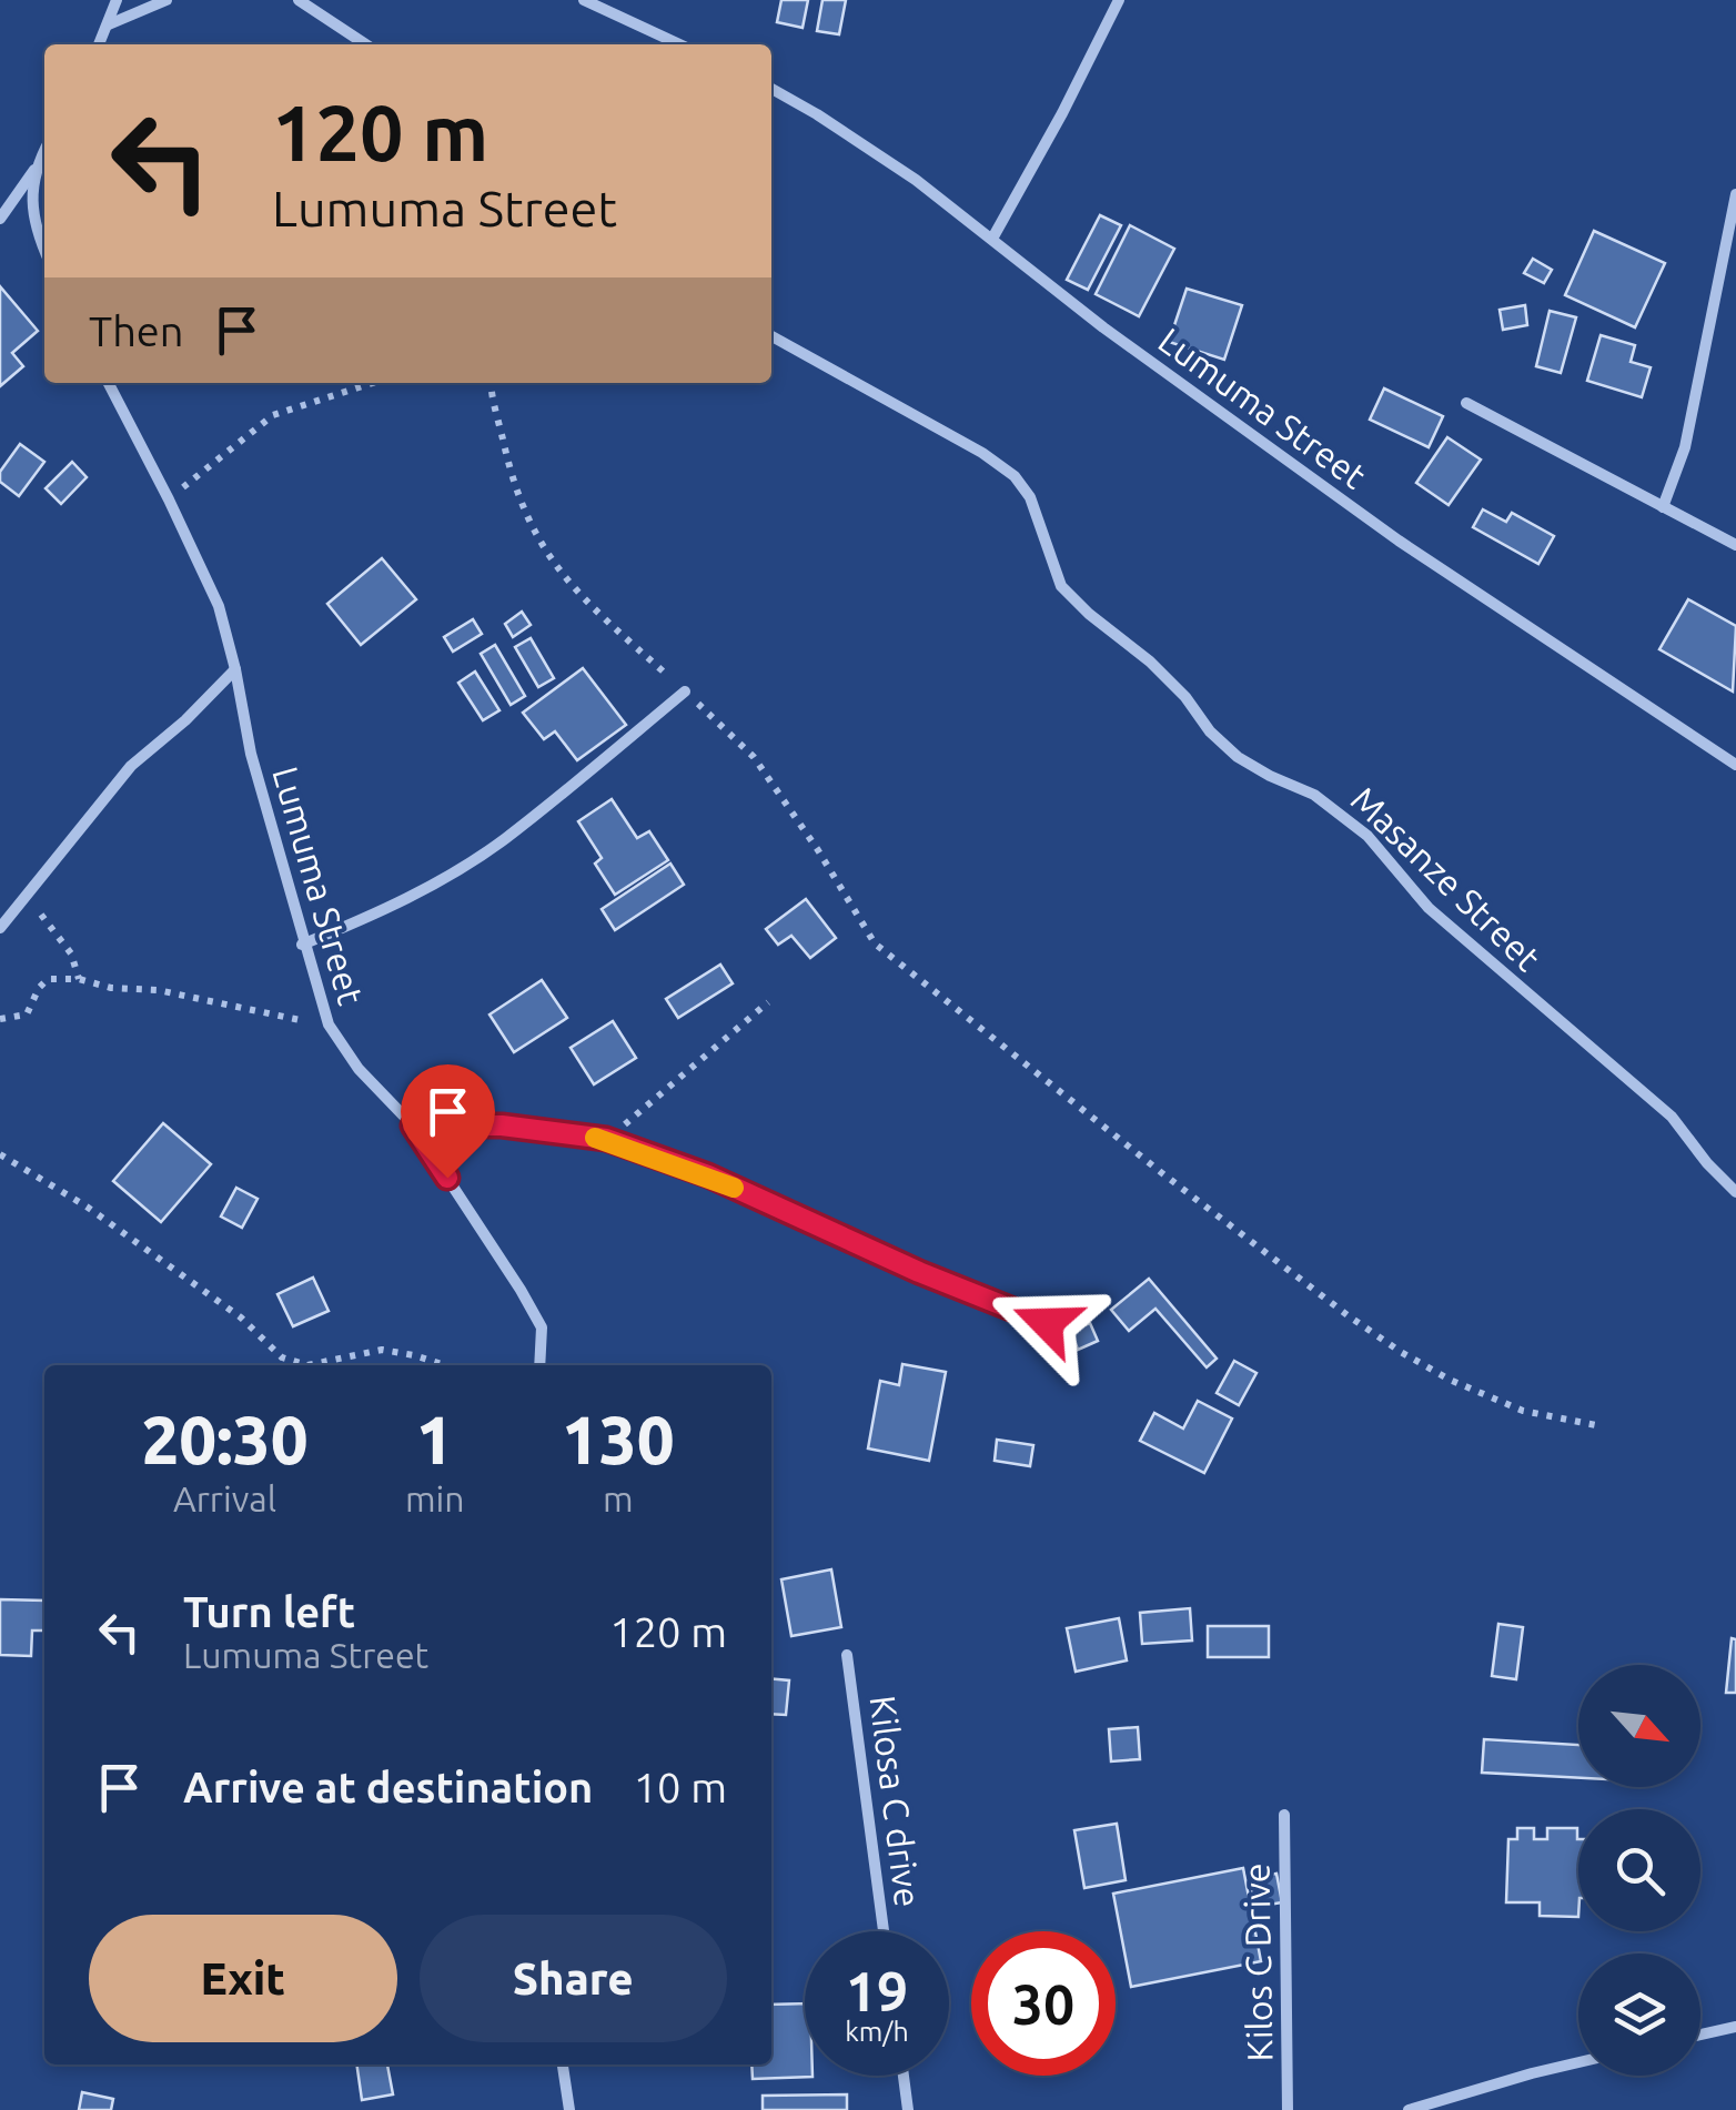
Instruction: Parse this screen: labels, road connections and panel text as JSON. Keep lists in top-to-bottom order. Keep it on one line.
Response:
{"streets":{"street":["Lumuma Street","Masanze Street","Kilosa C drive","Kilos C Drive"]},"north":"bottom right","page":{"turn":["120 m","Lumuma Street"],"then":"Then","eta":["20:30","Arrival","1","min","130","m"],"list":[{"name":"Turn left","note":"Lumuma Street","value":"120 m"},{"name":"Arrive at destination","value":"10 m"}],"buttons":["Exit","Share"],"speed":"19 km/h","limit":"30"}}
